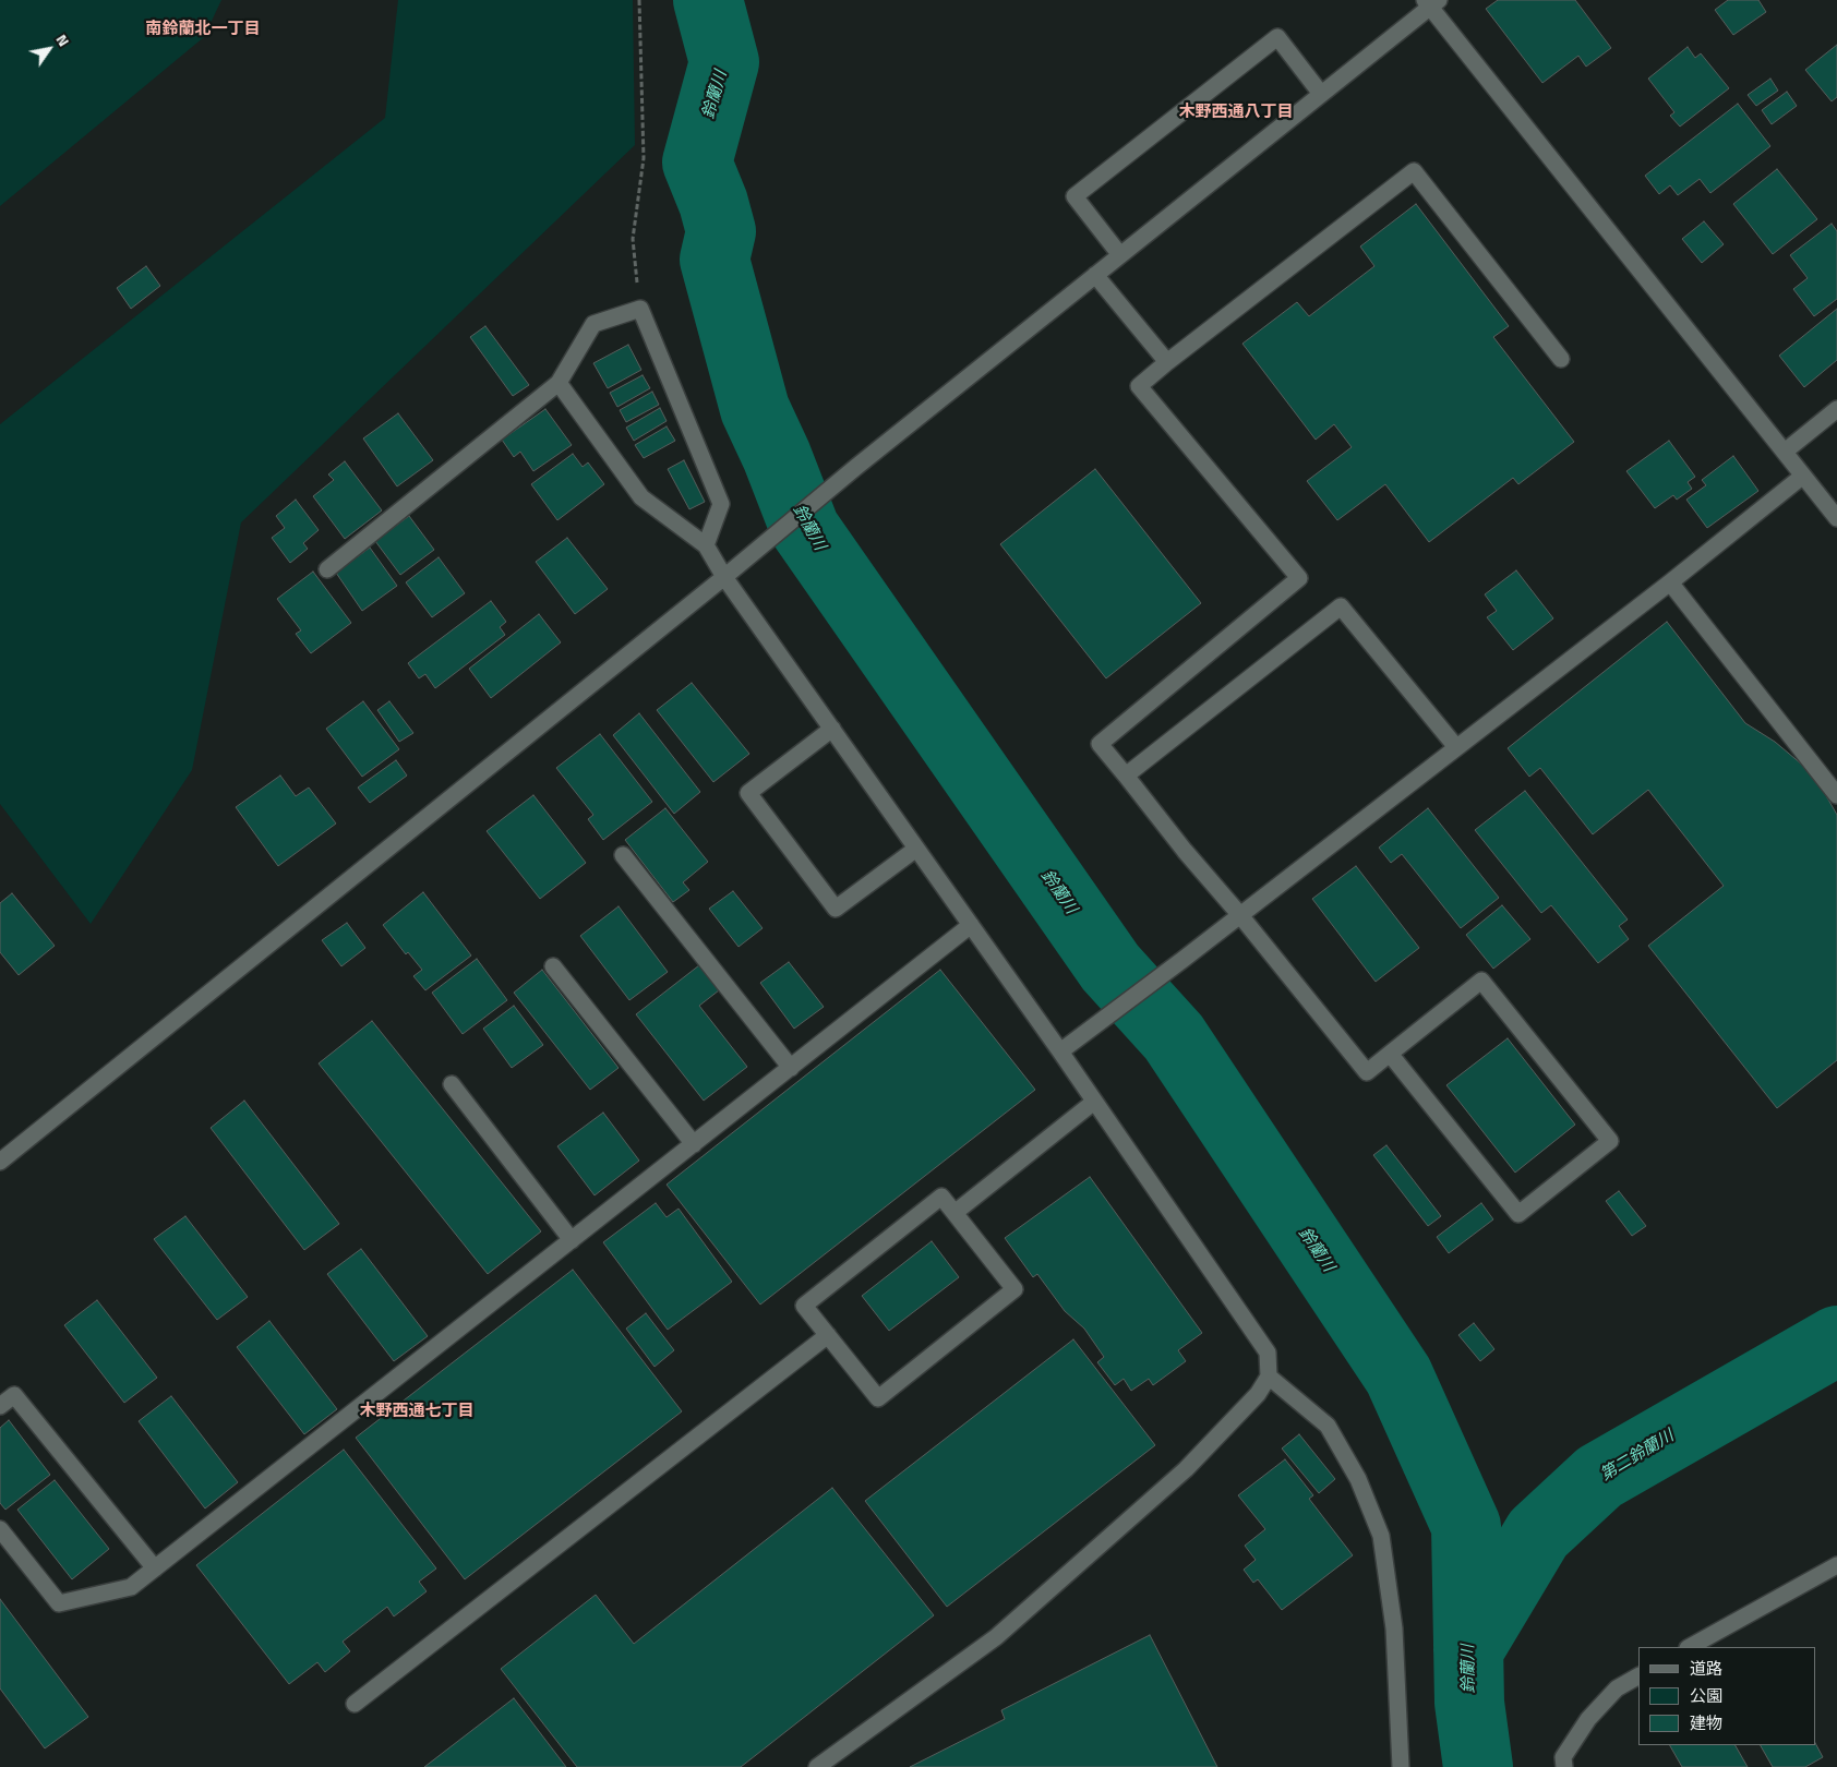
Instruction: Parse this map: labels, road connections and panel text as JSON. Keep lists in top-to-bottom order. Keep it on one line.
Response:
{"districts":["南鈴蘭北一丁目","木野西通八丁目","木野西通七丁目"],"water":["鈴蘭川","第二鈴蘭川"],"legend":["道路","公園","建物"],"north":"top right"}
